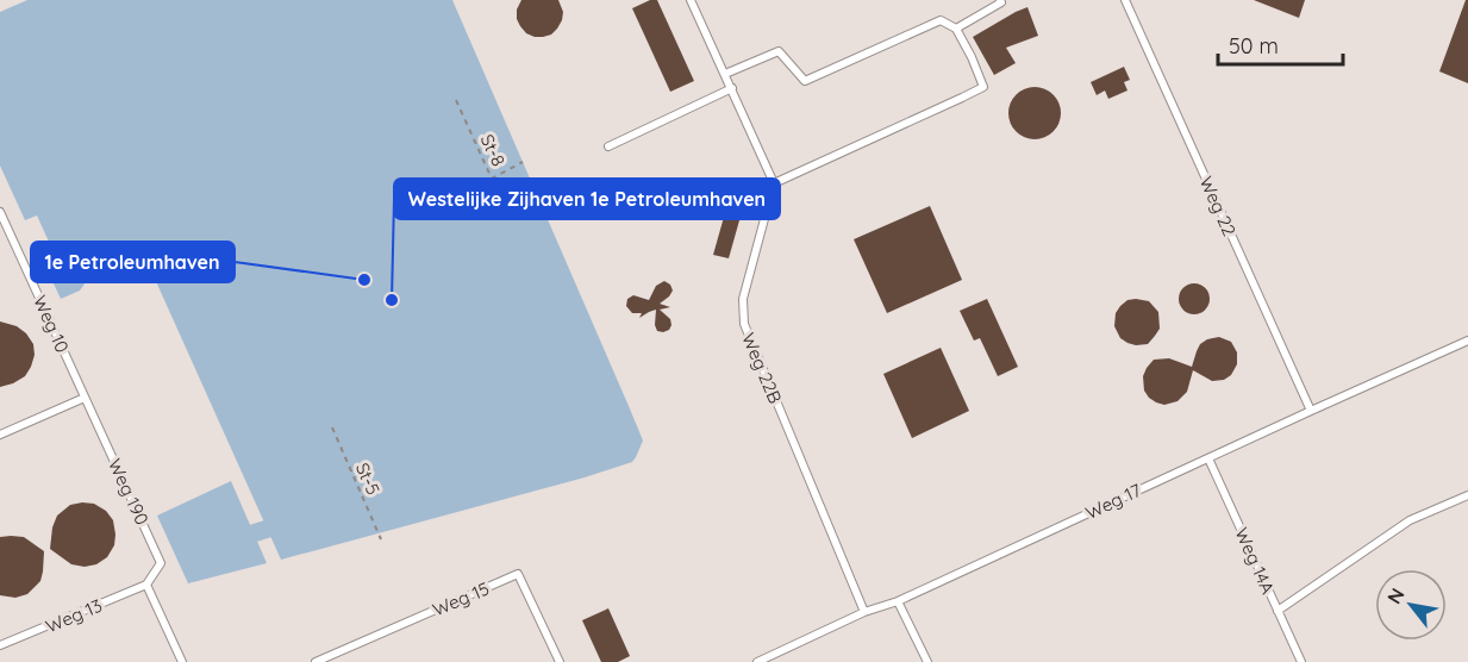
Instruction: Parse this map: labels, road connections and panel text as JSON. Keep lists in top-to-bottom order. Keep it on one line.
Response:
{"streets":{"lane":["Weg 22","Weg 10","Weg 22B","Weg 190","Weg 17","Weg 14A","Weg 15","Weg 13"],"path":["St-8","St-5"]},"crossings":[["Weg 22","Weg 17"],["Weg 10","Weg 190"],["Weg 22B","Weg 17"],["Weg 190","Weg 13"],["Weg 17","Weg 14A"]],"places":["1e Petroleumhaven","Westelijke Zijhaven 1e Petroleumhaven"],"scale_bar":"50 m","north":"top left"}
